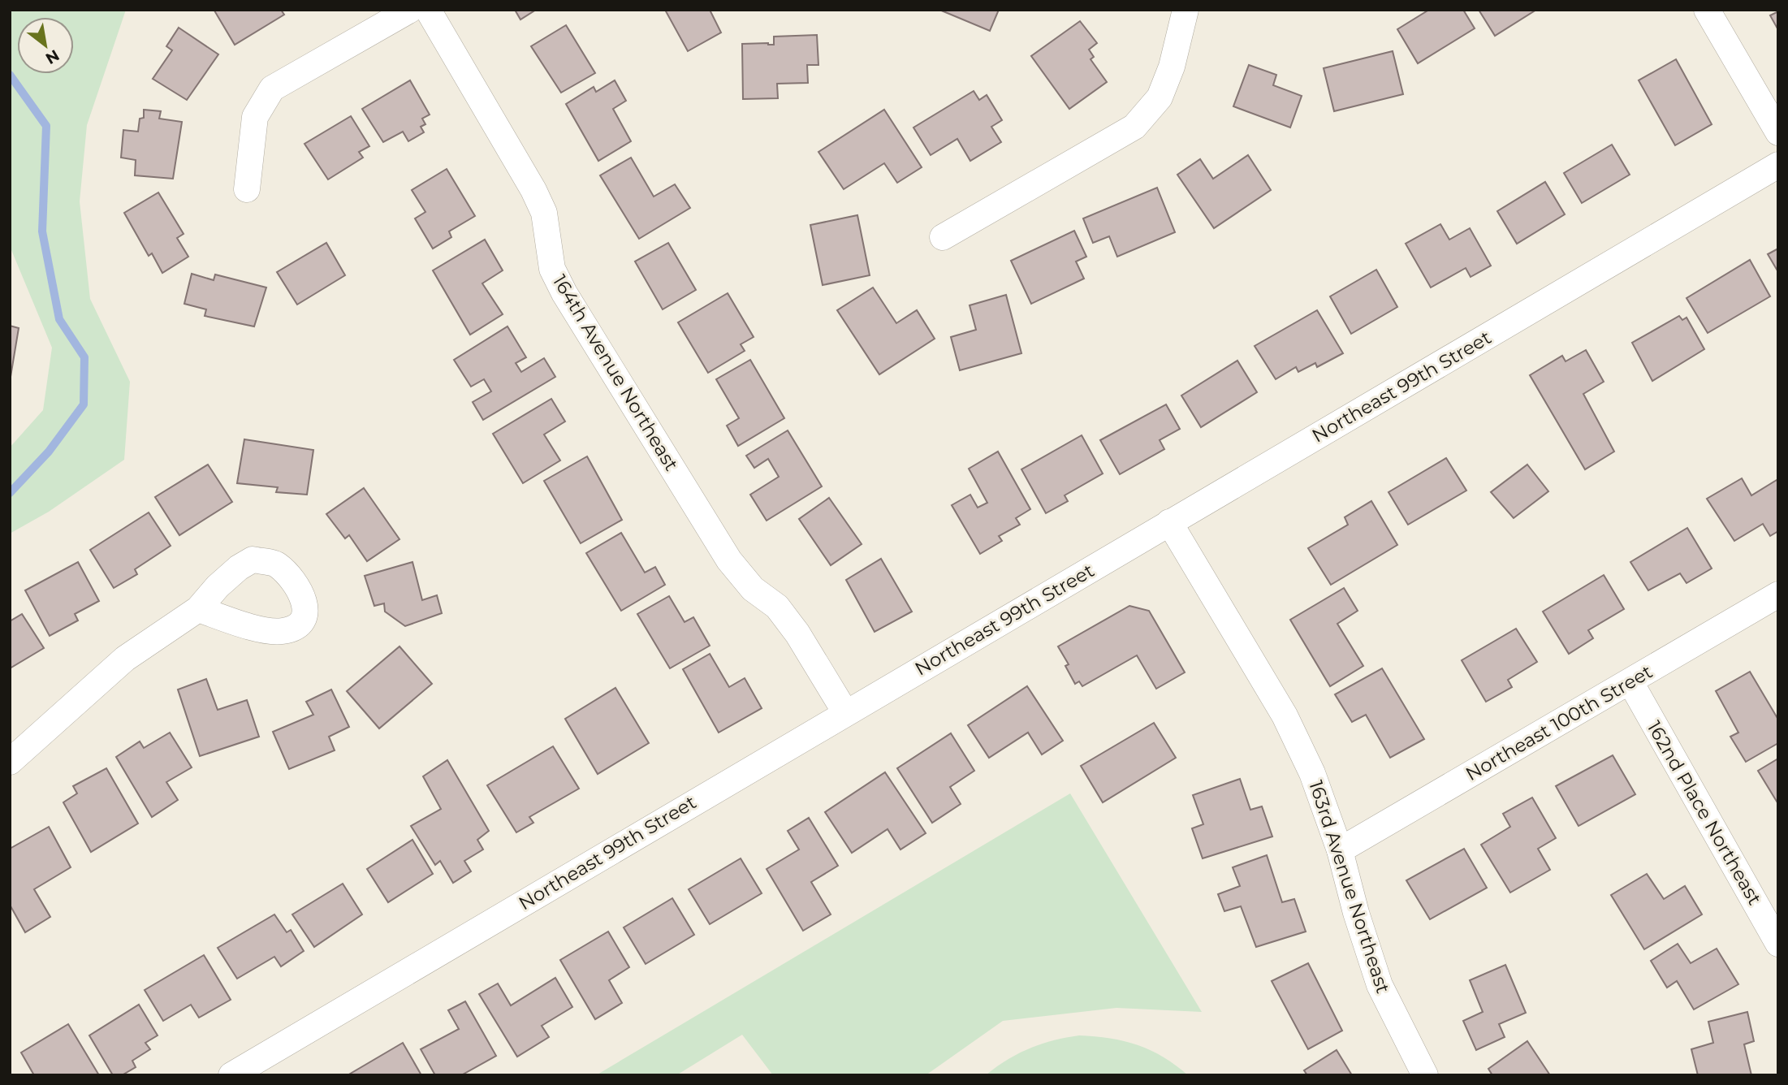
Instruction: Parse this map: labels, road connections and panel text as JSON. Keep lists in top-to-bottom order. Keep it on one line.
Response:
{"streets":{"street":["164th Avenue Northeast","Northeast 99th Street","Northeast 100th Street","162nd Place Northeast","163rd Avenue Northeast"]},"crossings":[["164th Avenue Northeast","Northeast 99th Street"],["Northeast 99th Street","163rd Avenue Northeast"],["Northeast 100th Street","162nd Place Northeast"],["Northeast 100th Street","163rd Avenue Northeast"]],"north":"bottom right"}
